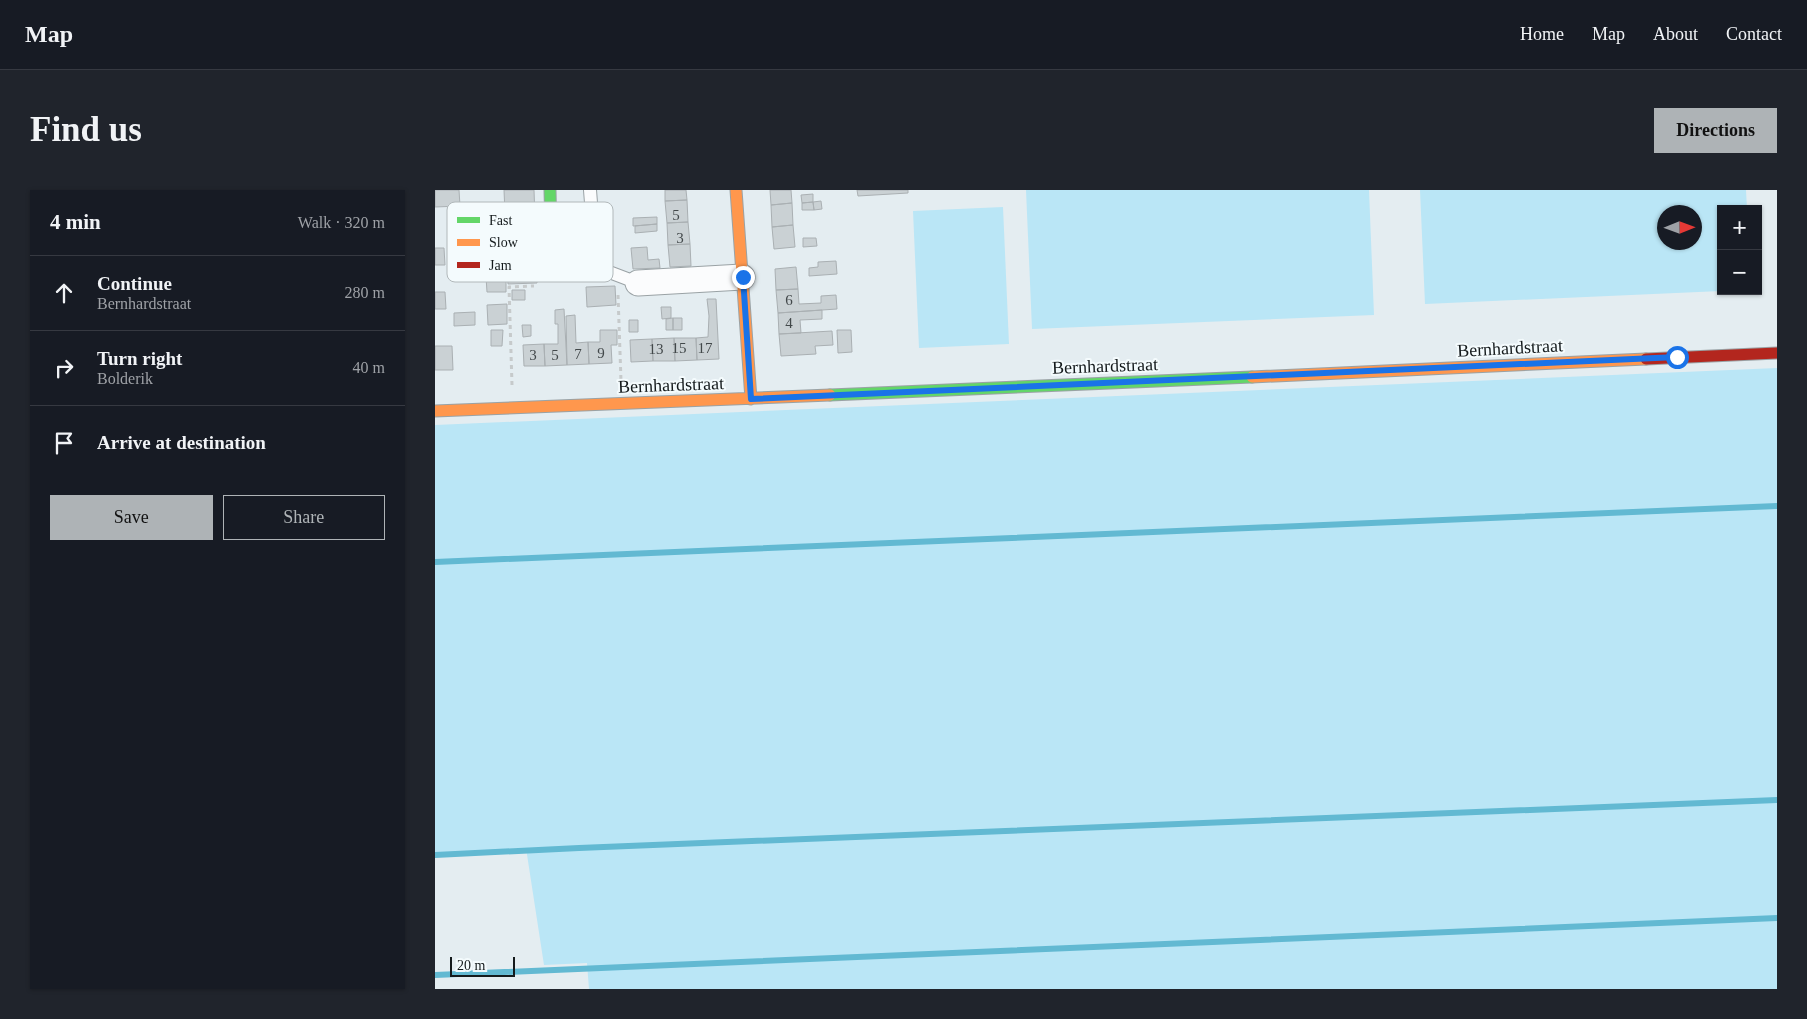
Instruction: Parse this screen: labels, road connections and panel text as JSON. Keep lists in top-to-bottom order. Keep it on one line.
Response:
{"streets":{"street":["Bernhardstraat"]},"house_numbers":["5","3","6","4","15","17","13","9","7","3","5"],"legend":["Fast","Slow","Jam"],"scale_bar":"20 m","north":"right","page":{"header":"Map","nav":["Home","Map","About","Contact"],"buttons":["Directions",["Save","Share"]],"title":"Find us","heading":["4 min","Walk · 320 m"],"map_buttons":["+","−"],"list":[["Continue","Bernhardstraat","280 m"],["Turn right","Bolderik","40 m"],"Arrive at destination"],"scale":"20 m"}}
